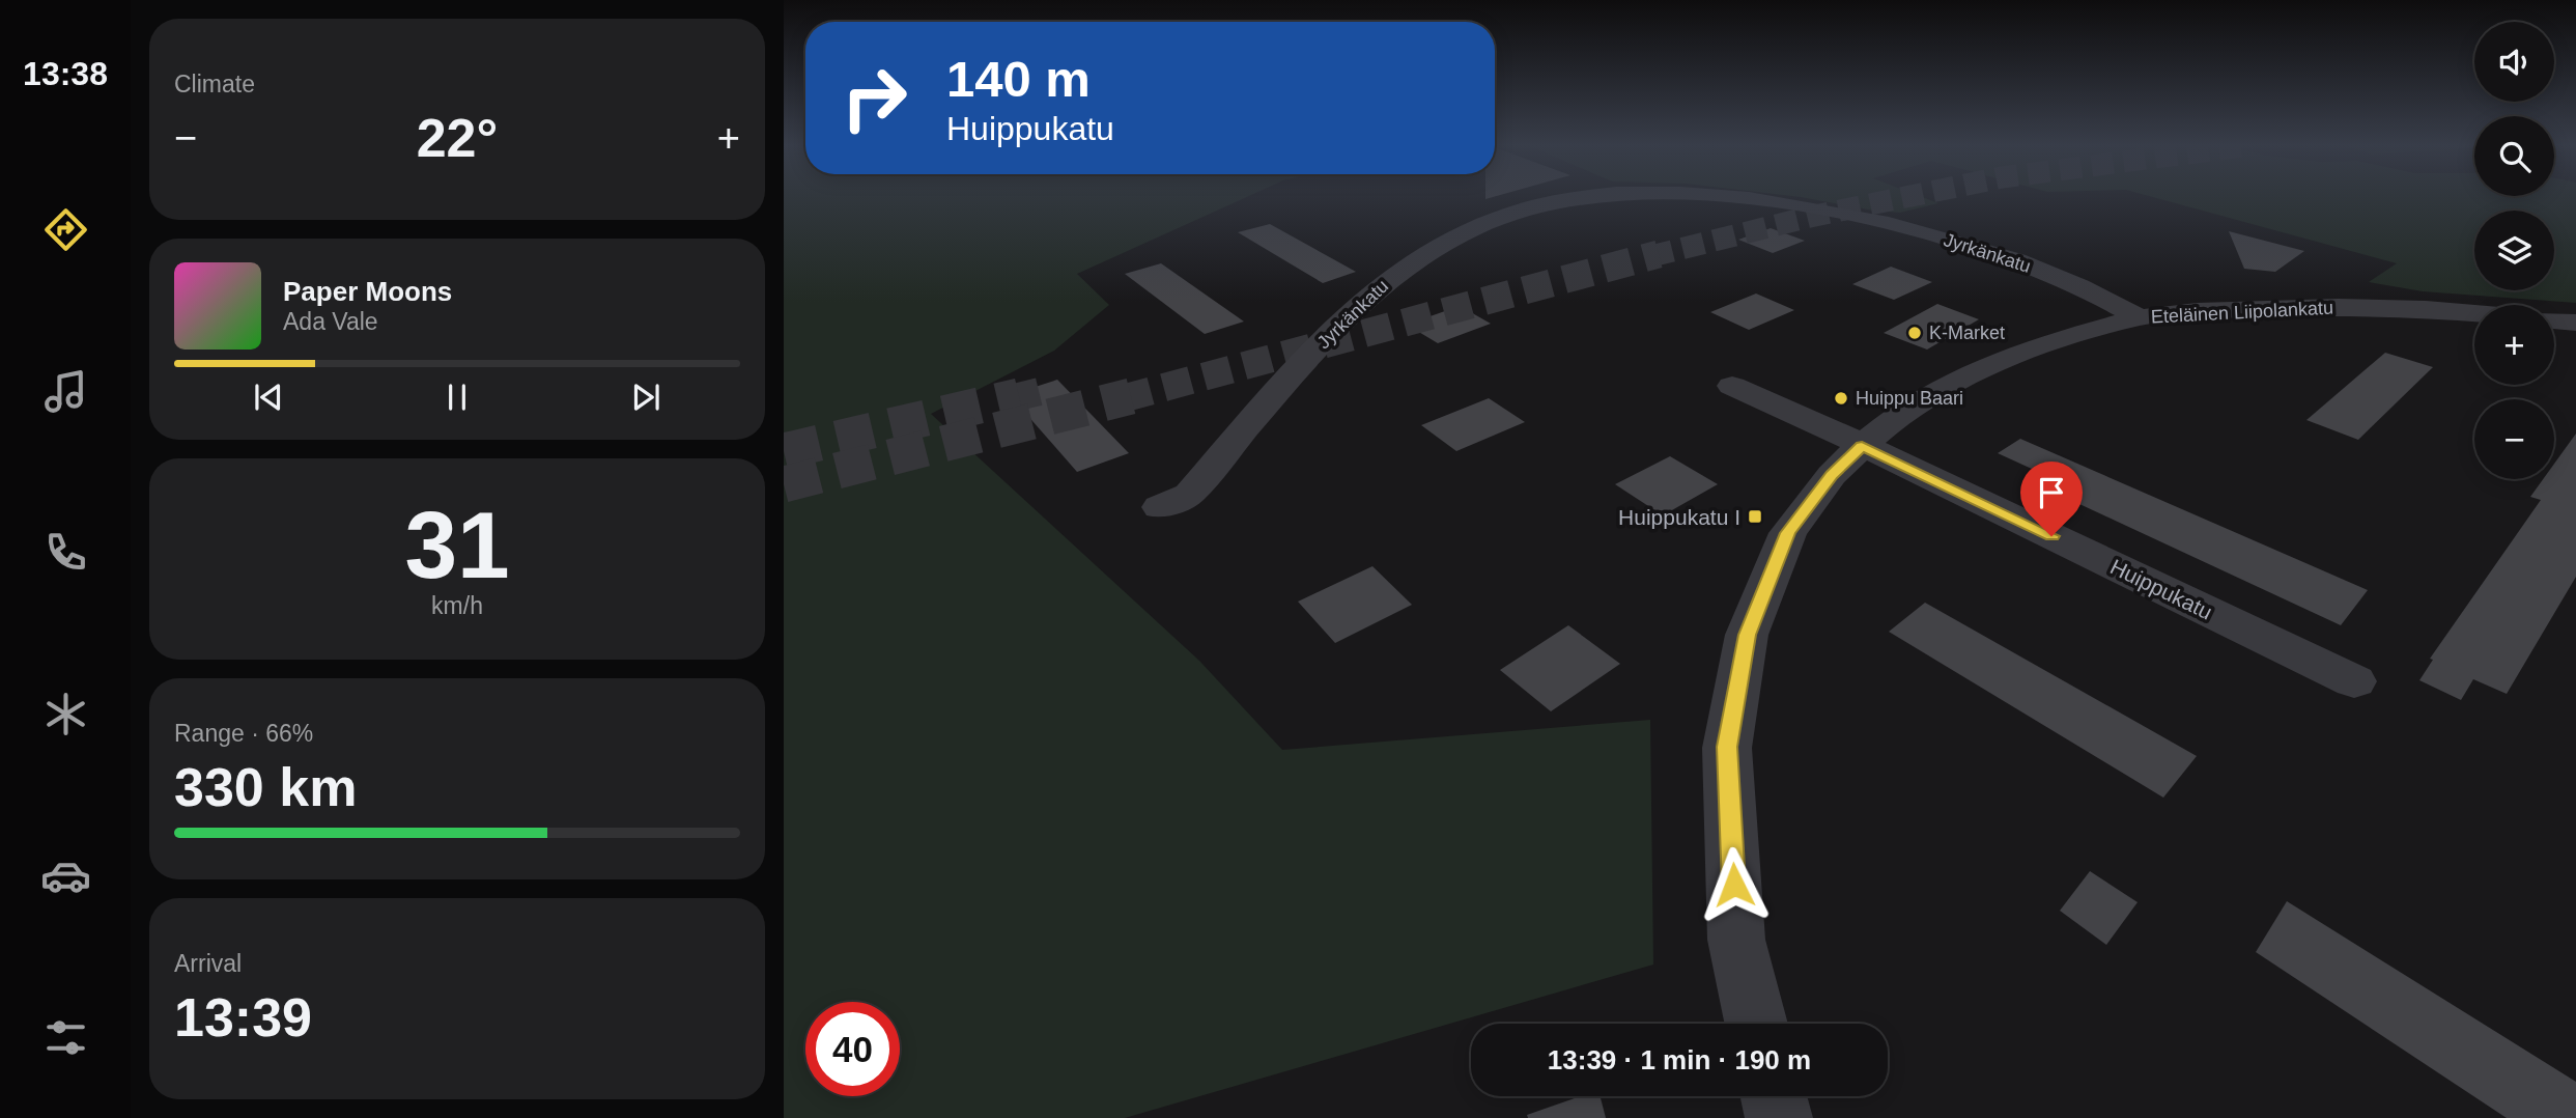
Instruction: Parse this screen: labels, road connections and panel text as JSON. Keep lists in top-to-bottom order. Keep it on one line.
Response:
{"streets":{"street":["Jyrkänkatu","Eteläinen Liipolankatu","Huippukatu"]},"crossings":[["Jyrkänkatu","Eteläinen Liipolankatu"],["Eteläinen Liipolankatu","Huippukatu"]],"places":{"other":["K-Market","Huippu Baari"],"transit":["Huippukatu I"]},"page":{"tabs":"13:38","tile":["Climate",["31","km/h"],["Range · 66%","330 km"],["Arrival","13:39"]],"map_buttons":["+","−"],"turn":["140 m","Huippukatu"],"heat":["−","22°","+"],"song":["Paper Moons","Ada Vale"],"limit":"40","trip":"13:39 · 1 min · 190 m"}}
